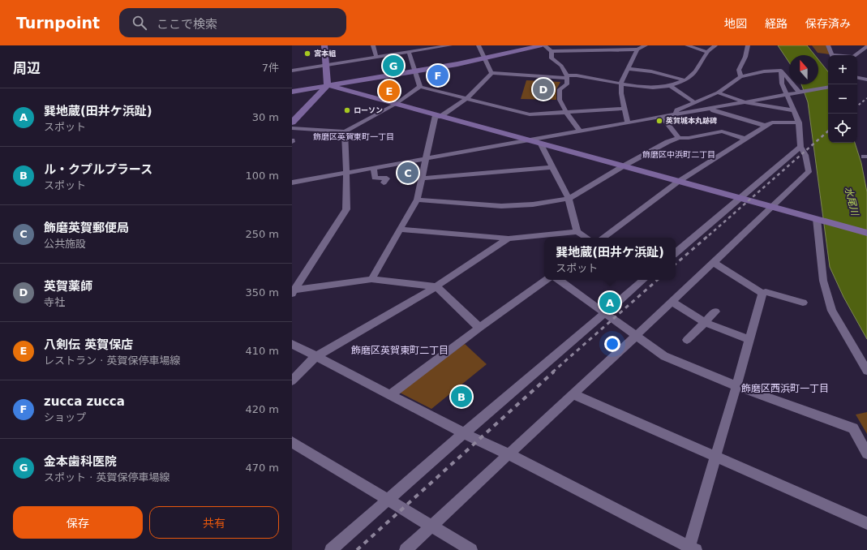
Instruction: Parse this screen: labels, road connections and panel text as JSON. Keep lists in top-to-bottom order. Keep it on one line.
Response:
{"districts":["飾磨区英賀東町一丁目","飾磨区中浜町二丁目","飾磨区英賀東町二丁目","飾磨区西浜町一丁目"],"water":["水尾川"],"places":["宮本組","ローソン","英賀城本丸跡碑"],"north":"top","page":{"header":"Turnpoint","search":"ここで検索","nav":["地図","経路","保存済み"],"heading":["周辺","7件"],"pins":["G","F","D","E","C","A","B"],"map_buttons":["+","−"],"list":[{"mark":"A","name":"巽地蔵(田井ケ浜趾)","note":"スポット","value":"30 m"},{"mark":"B","name":"ル・クプルプラース","note":"スポット","value":"100 m"},{"mark":"C","name":"飾磨英賀郵便局","note":"公共施設","value":"250 m"},{"mark":"D","name":"英賀薬師","note":"寺社","value":"350 m"},{"mark":"E","name":"八剣伝 英賀保店","note":"レストラン · 英賀保停車場線","value":"410 m"},{"mark":"F","name":"zucca zucca","note":"ショップ","value":"420 m"},{"mark":"G","name":"金本歯科医院","note":"スポット · 英賀保停車場線","value":"470 m"}],"popup":["巽地蔵(田井ケ浜趾)","スポット"],"buttons":["保存","共有"]}}
